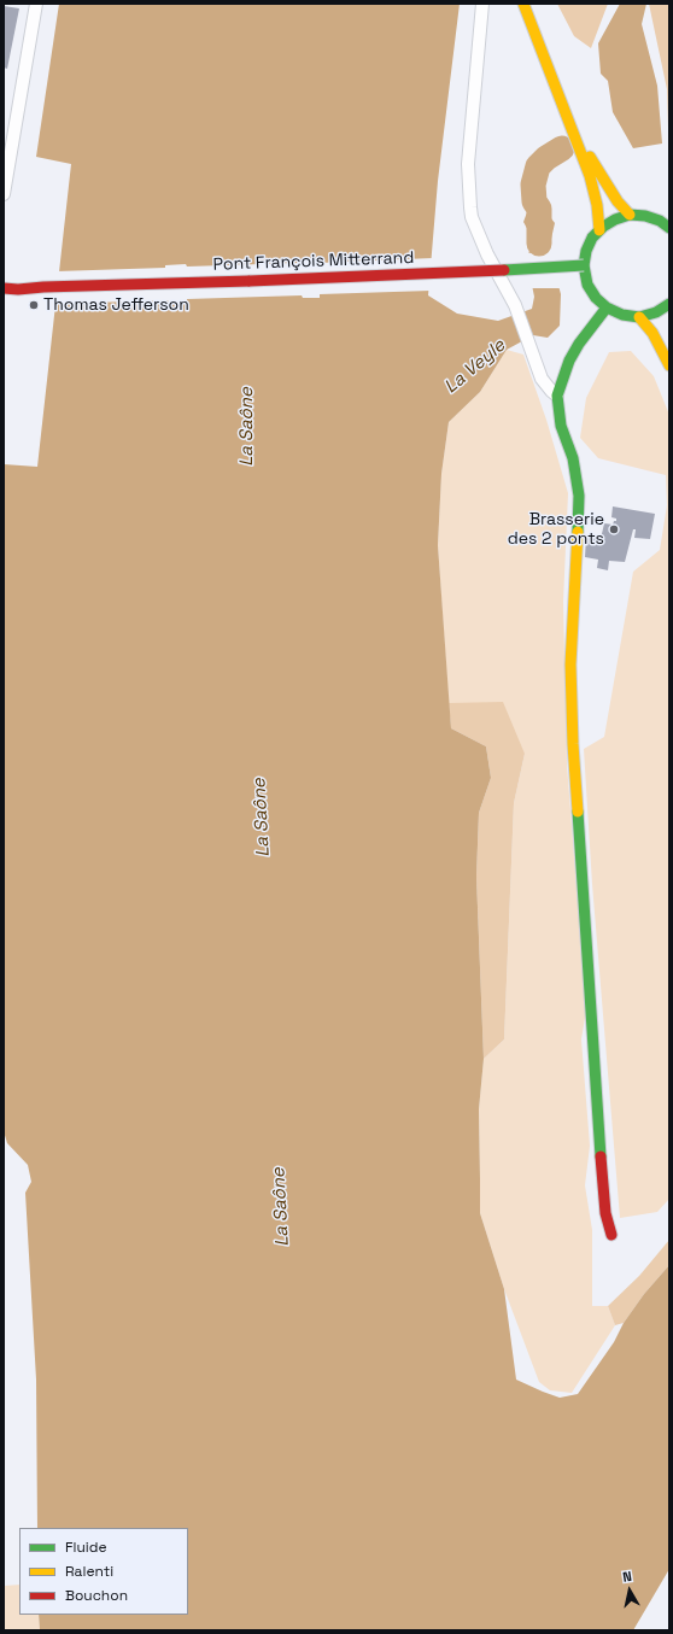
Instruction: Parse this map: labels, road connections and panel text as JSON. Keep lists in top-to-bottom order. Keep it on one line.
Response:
{"streets":{"main road":["Pont François Mitterrand"]},"water":["La Veyle","La Saône"],"places":["Thomas Jefferson","Brasserie des 2 ponts"],"legend":["Fluide","Ralenti","Bouchon"],"north":"top"}
